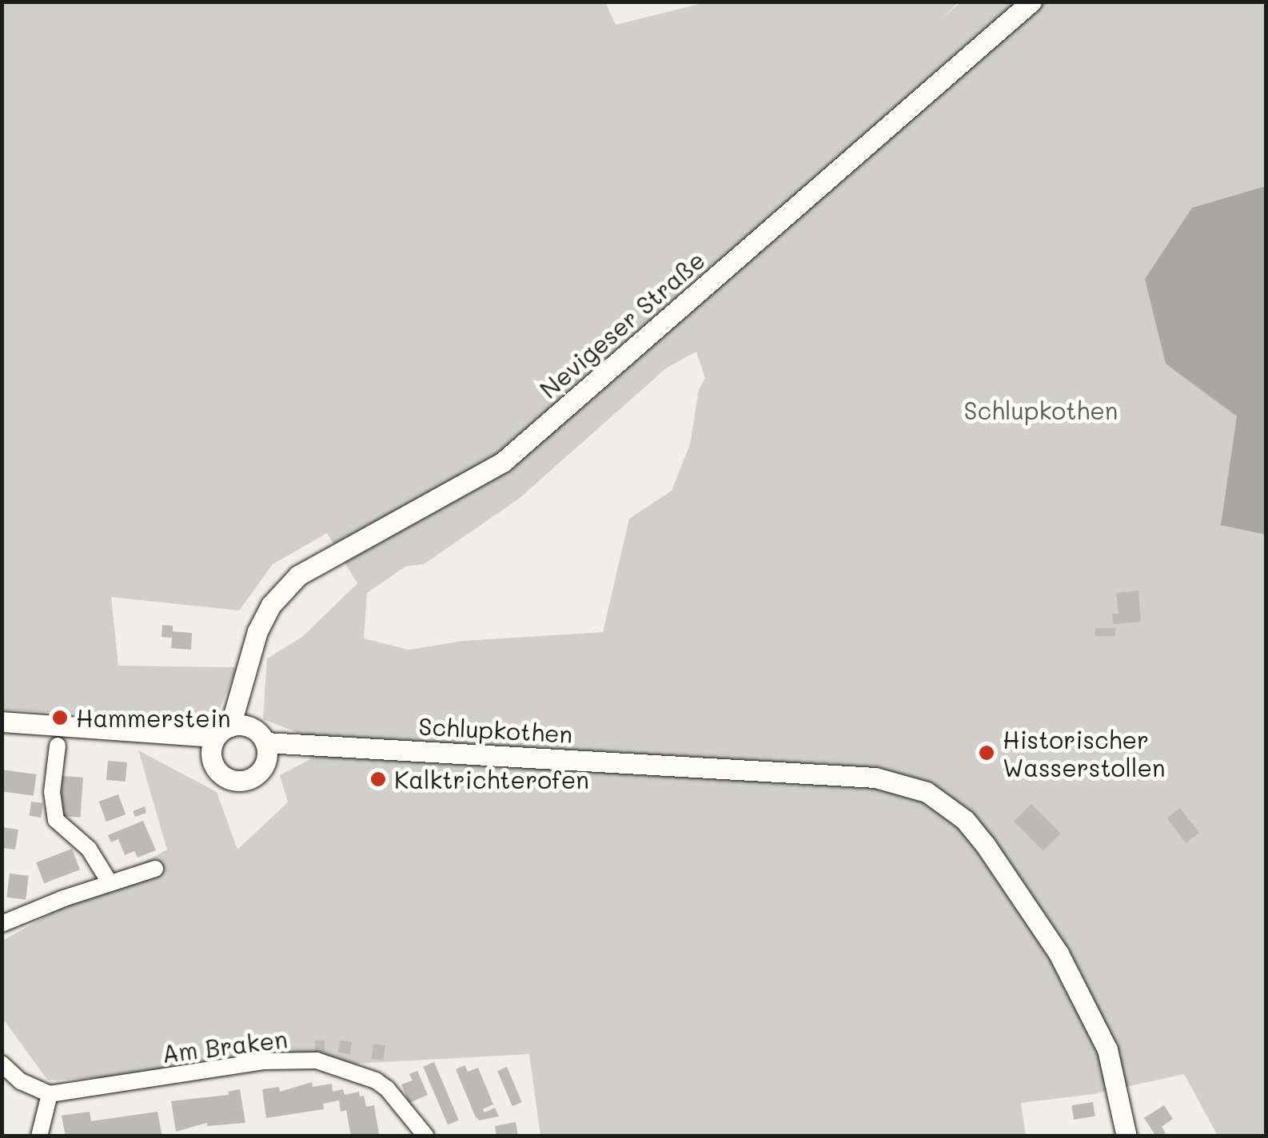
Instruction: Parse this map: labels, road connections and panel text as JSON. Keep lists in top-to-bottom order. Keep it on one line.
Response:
{"streets":{"main road":["Nevigeser Straße","Schlupkothen"],"street":["Am Braken"]},"crossings":[["Nevigeser Straße","Schlupkothen"]],"parks":["Schlupkothen"],"places":["Hammerstein","Historischer Wasserstollen","Kalktrichterofen"]}
